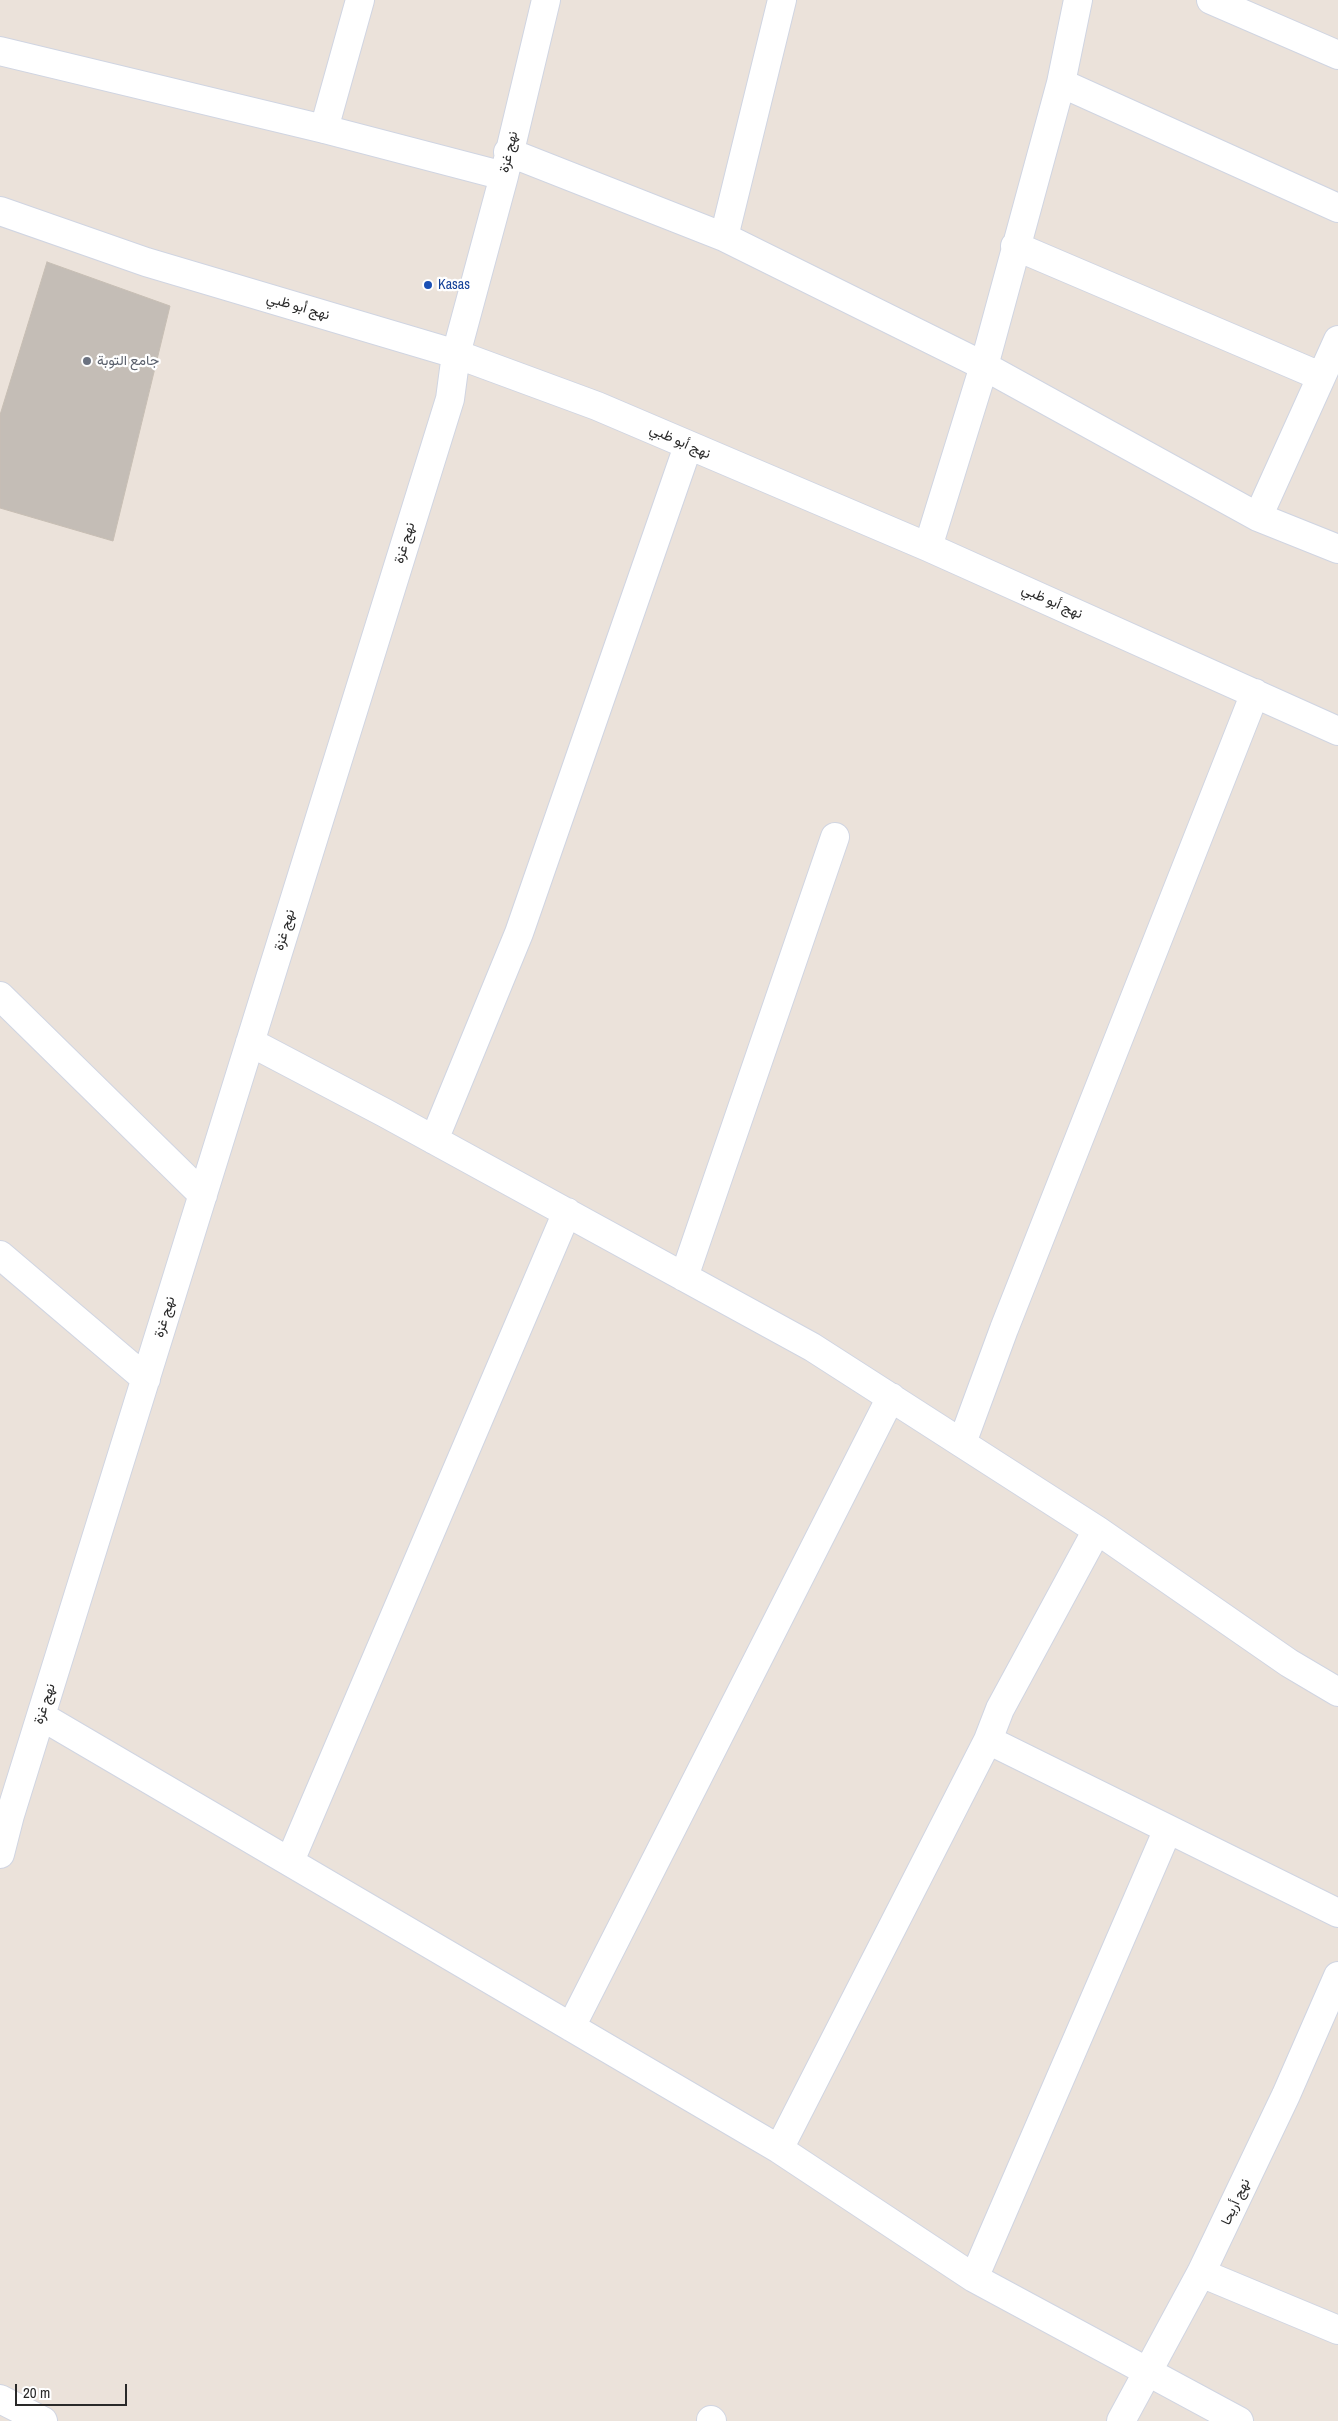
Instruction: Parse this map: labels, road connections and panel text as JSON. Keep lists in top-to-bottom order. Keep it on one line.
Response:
{"streets":{"street":["نهج غزة","نهج أبو ظبي","نهج أريحا"]},"crossings":[["نهج غزة","نهج أبو ظبي"]],"places":["Kasas","جامع التوبة"],"scale_bar":"20 m"}
